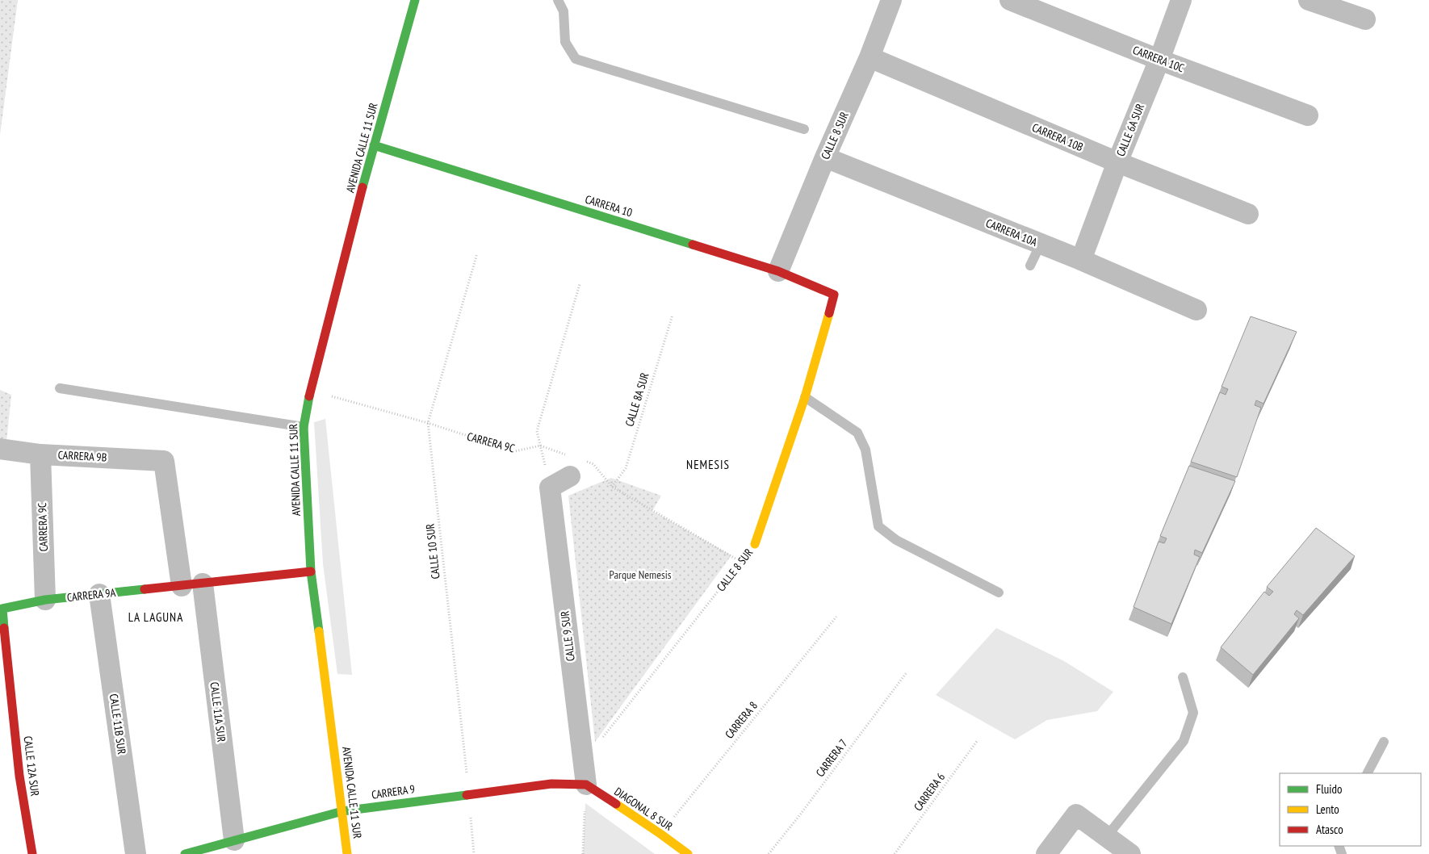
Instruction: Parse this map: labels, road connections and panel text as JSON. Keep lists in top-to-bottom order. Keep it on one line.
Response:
{"streets":{"street":["CARRERA 10C","CALLE 6A SUR","CALLE 8 SUR","CARRERA 10B","AVENIDA CALLE 11 SUR","CARRERA 10","CARRERA 10A","CARRERA 9C","CARRERA 9B","CARRERA 9A","CALLE 9 SUR","CALLE 11A SUR","CALLE 11B SUR","CALLE 12A SUR","CARRERA 9","DIAGONAL 8 SUR"],"path":["CALLE 8A SUR","CALLE 10 SUR","CARRERA 8","CARRERA 7","CARRERA 6"]},"crossings":[["CARRERA 10C","CALLE 6A SUR"],["CALLE 6A SUR","CARRERA 10B"],["CALLE 6A SUR","CARRERA 10A"],["CALLE 8 SUR","CARRERA 10B"],["CALLE 8 SUR","CARRERA 10"],["CALLE 8 SUR","CARRERA 10A"],["CALLE 8 SUR","CALLE 9 SUR"],["AVENIDA CALLE 11 SUR","CARRERA 10"],["AVENIDA CALLE 11 SUR","CARRERA 9C"],["AVENIDA CALLE 11 SUR","CARRERA 9A"],["AVENIDA CALLE 11 SUR","CARRERA 9"],["CARRERA 9C","CARRERA 9B"],["CARRERA 9C","CALLE 10 SUR"],["CARRERA 9C","CARRERA 9A"],["CARRERA 9B","CARRERA 9A"],["CALLE 10 SUR","CARRERA 9"],["CARRERA 9A","CALLE 11A SUR"],["CARRERA 9A","CALLE 11B SUR"],["CARRERA 9A","CALLE 12A SUR"],["CALLE 9 SUR","CARRERA 9"],["CALLE 9 SUR","DIAGONAL 8 SUR"],["CALLE 11A SUR","CARRERA 9"],["CARRERA 8","DIAGONAL 8 SUR"],["CARRERA 9","DIAGONAL 8 SUR"]],"districts":["NEMESIS","LA LAGUNA"],"parks":["Parque Nemesis"],"legend":["Fluido","Lento","Atasco"]}
